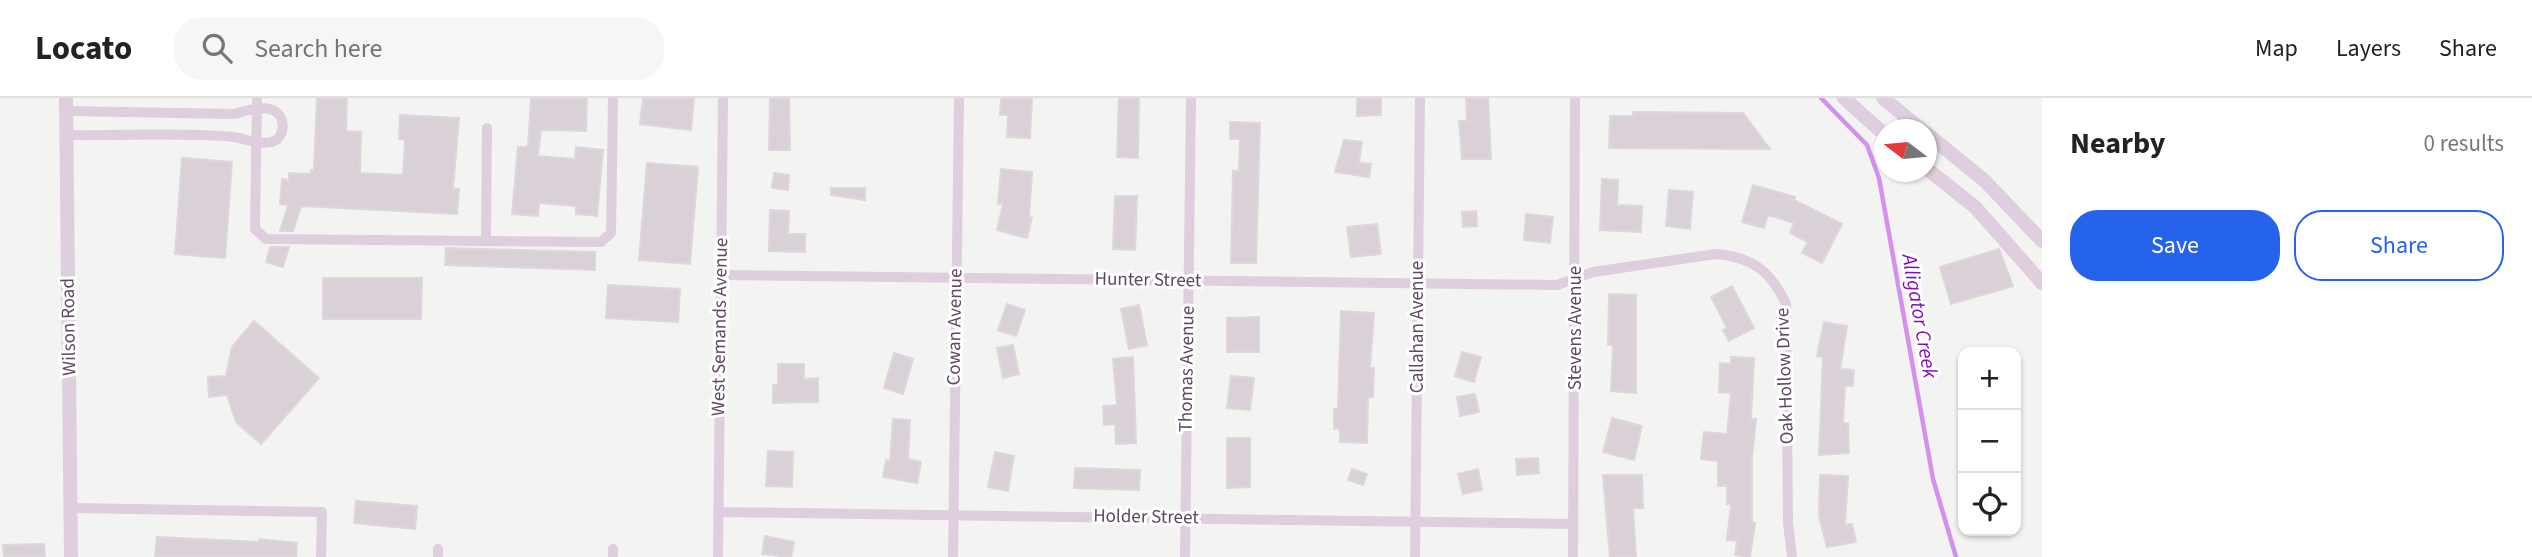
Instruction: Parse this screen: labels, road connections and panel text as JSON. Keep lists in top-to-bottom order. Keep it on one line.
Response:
{"streets":{"street":["Hunter Street","Wilson Road","West Semands Avenue","Cowan Avenue","Callahan Avenue","Stevens Avenue","Thomas Avenue","Oak Hollow Drive","Holder Street"]},"crossings":[["Hunter Street","West Semands Avenue"],["Hunter Street","Cowan Avenue"],["Hunter Street","Callahan Avenue"],["Hunter Street","Stevens Avenue"],["Hunter Street","Thomas Avenue"],["Hunter Street","Oak Hollow Drive"],["West Semands Avenue","Holder Street"],["Cowan Avenue","Holder Street"],["Callahan Avenue","Holder Street"],["Stevens Avenue","Oak Hollow Drive"],["Stevens Avenue","Holder Street"],["Thomas Avenue","Holder Street"]],"water":["Alligator Creek"],"north":"left","page":{"header":"Locato","search":"Search here","nav":["Map","Layers","Share"],"heading":["Nearby","0 results"],"buttons":["Save","Share"],"map_buttons":["+","−"]}}
